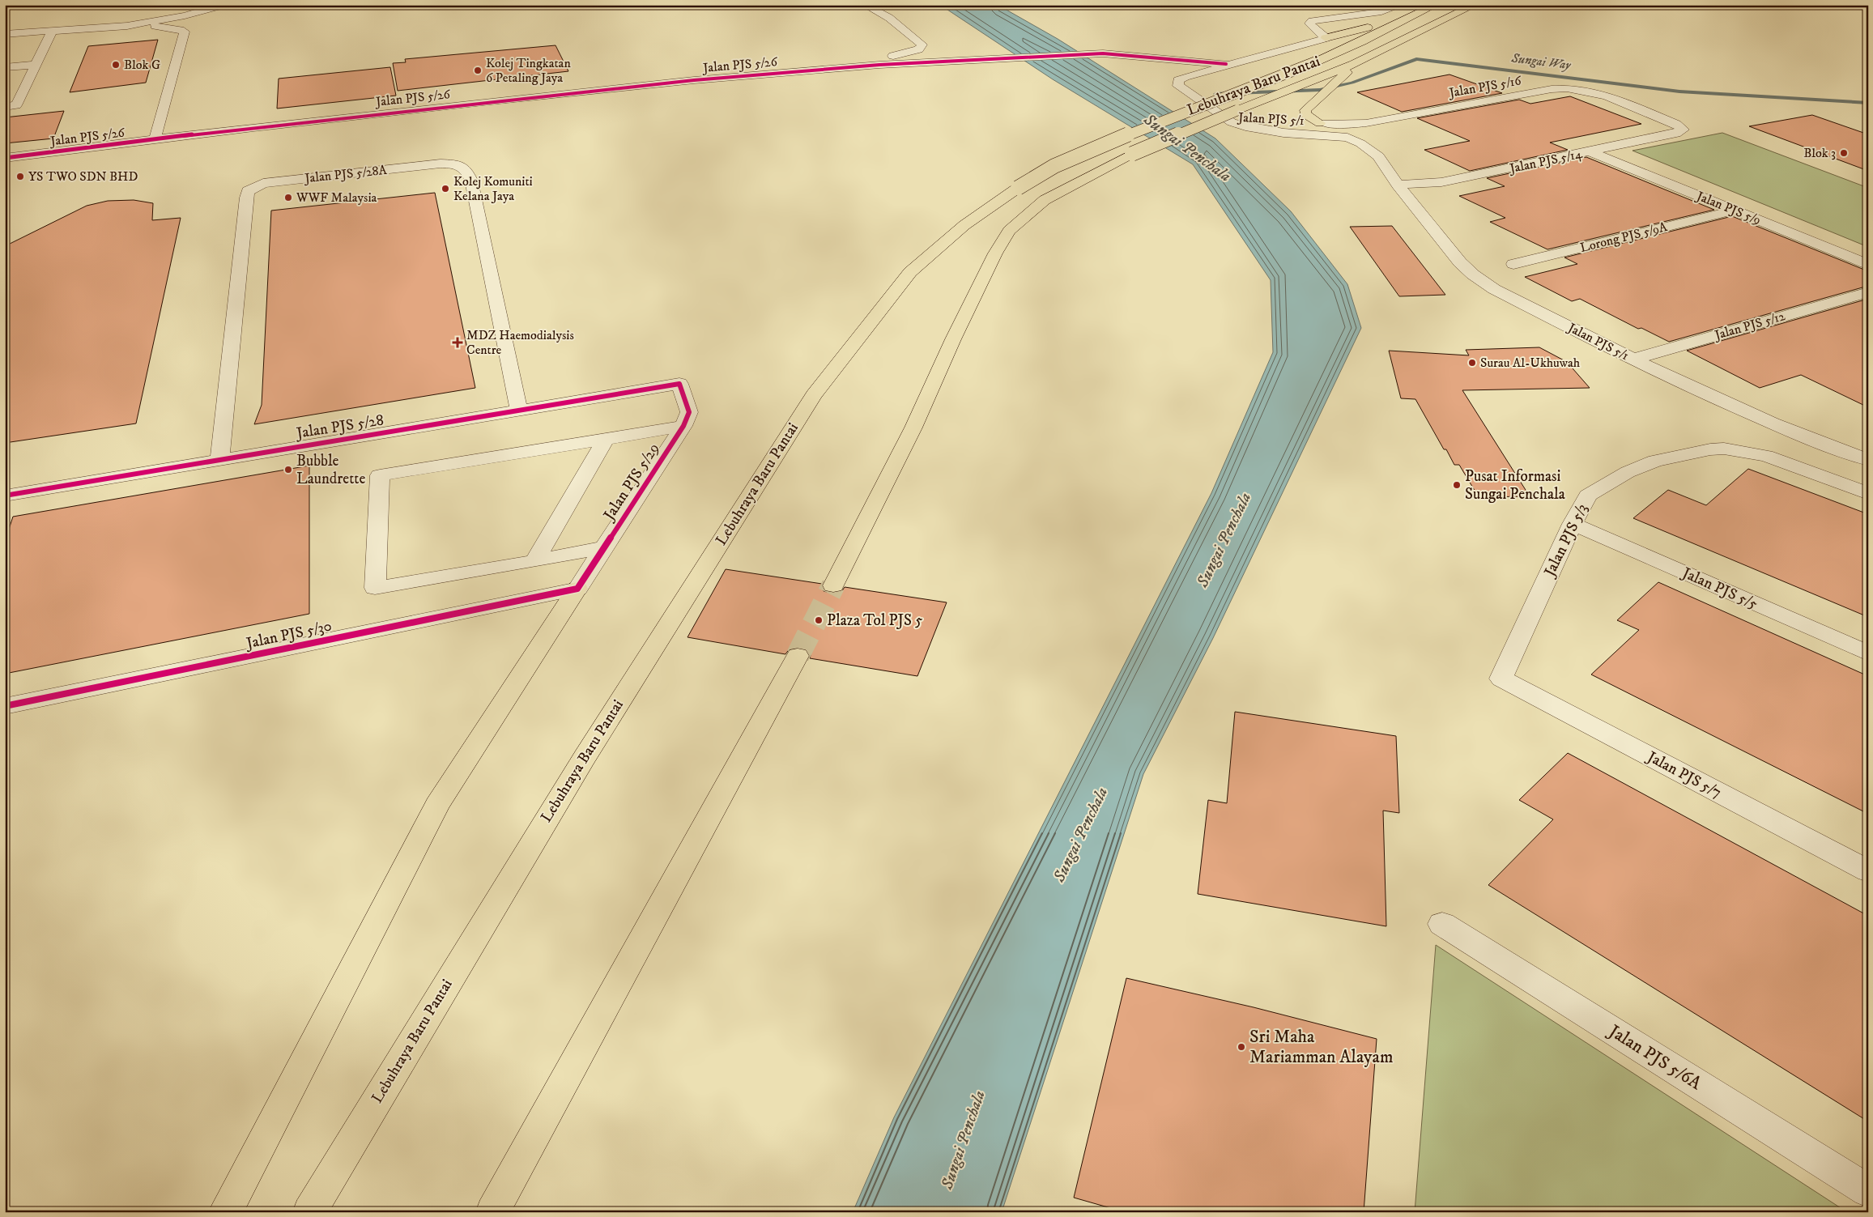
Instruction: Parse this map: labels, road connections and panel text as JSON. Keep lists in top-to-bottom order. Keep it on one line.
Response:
{"streets":{"highway":["Lebuhraya Baru Pantai"],"street":["Jalan PJS 5/26","Jalan PJS 5/16","Jalan PJS 5/1","Jalan PJS 5/14","Jalan PJS 5/28A","Jalan PJS 5/9","Lorong PJS 5/9A","Jalan PJS 5/12","Jalan PJS 5/28","Jalan PJS 5/29","Jalan PJS 5/3","Jalan PJS 5/5","Jalan PJS 5/30","Jalan PJS 5/7","Jalan PJS 5/6A"]},"crossings":[["Jalan PJS 5/16","Jalan PJS 5/1"],["Jalan PJS 5/16","Jalan PJS 5/14"],["Jalan PJS 5/1","Jalan PJS 5/14"],["Jalan PJS 5/1","Jalan PJS 5/12"],["Jalan PJS 5/14","Jalan PJS 5/9"],["Jalan PJS 5/28A","Jalan PJS 5/28"],["Jalan PJS 5/9","Lorong PJS 5/9A"],["Jalan PJS 5/28","Jalan PJS 5/29"],["Jalan PJS 5/29","Jalan PJS 5/30"],["Jalan PJS 5/3","Jalan PJS 5/5"],["Jalan PJS 5/3","Jalan PJS 5/7"]],"water":["Sungai Way","Sungai Penchala"],"places":{"other":["Blok G","Kolej Tingkatan 6 Petaling Jaya","Blok 3","YS TWO SDN BHD","Kolej Komuniti Kelana Jaya","WWF Malaysia","Surau Al-Ukhuwah","Bubble Laundrette","Pusat Informasi Sungai Penchala","Plaza Tol PJS 5","Sri Maha Mariamman Alayam"],"health":["MDZ Haemodialysis Centre"]}}
